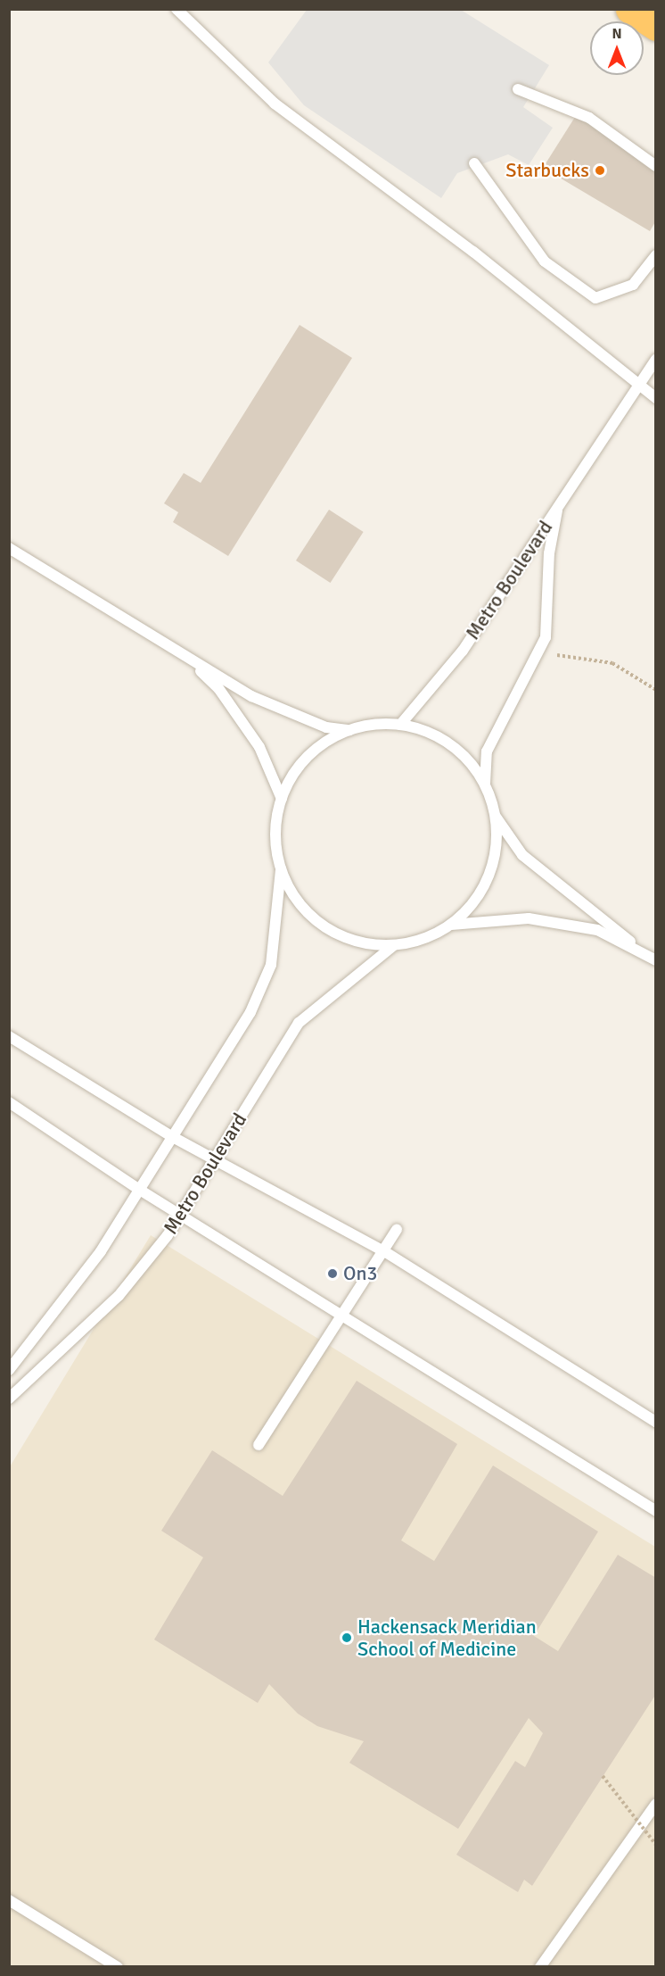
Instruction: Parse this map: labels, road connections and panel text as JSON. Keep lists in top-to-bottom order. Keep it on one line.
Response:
{"streets":{"lane":["Metro Boulevard"]},"places":["Starbucks","On3","Hackensack Meridian School of Medicine"],"north":"top"}
